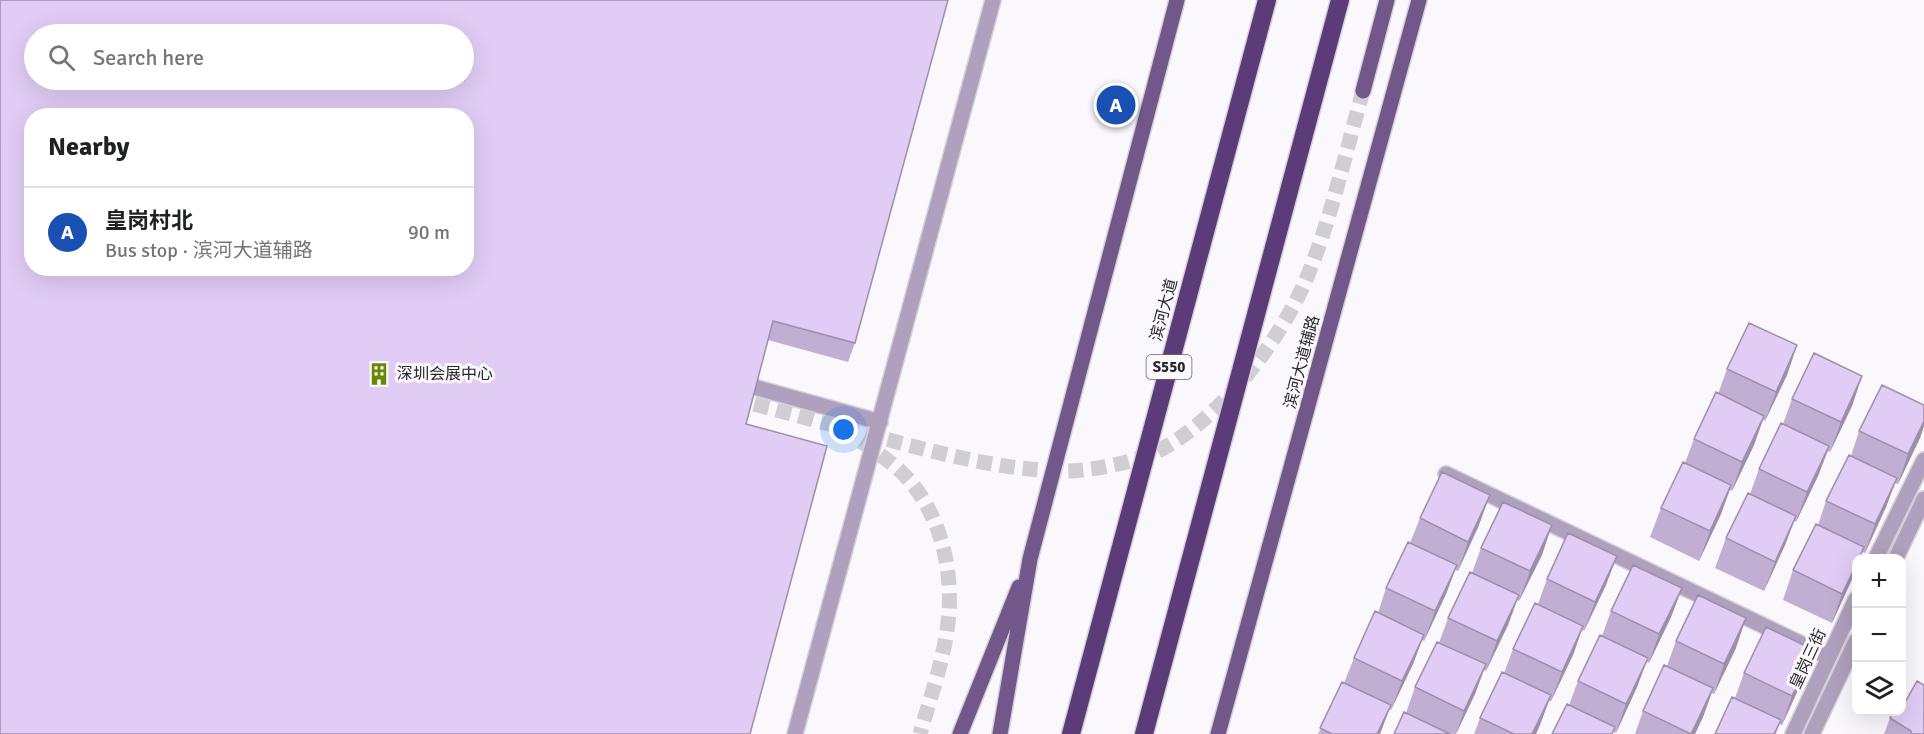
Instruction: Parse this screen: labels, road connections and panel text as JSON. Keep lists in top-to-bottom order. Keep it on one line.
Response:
{"streets":{"highway":["滨河大道","S550"],"main road":["滨河大道辅路"],"street":["皇岗三街"]},"places":{"building":["深圳会展中心"]},"page":{"search":"Search here","pins":"A","heading":"Nearby","list":[{"mark":"A","name":"皇岗村北","note":"Bus stop · 滨河大道辅路","value":"90 m"}],"map_buttons":["+","−"]}}
